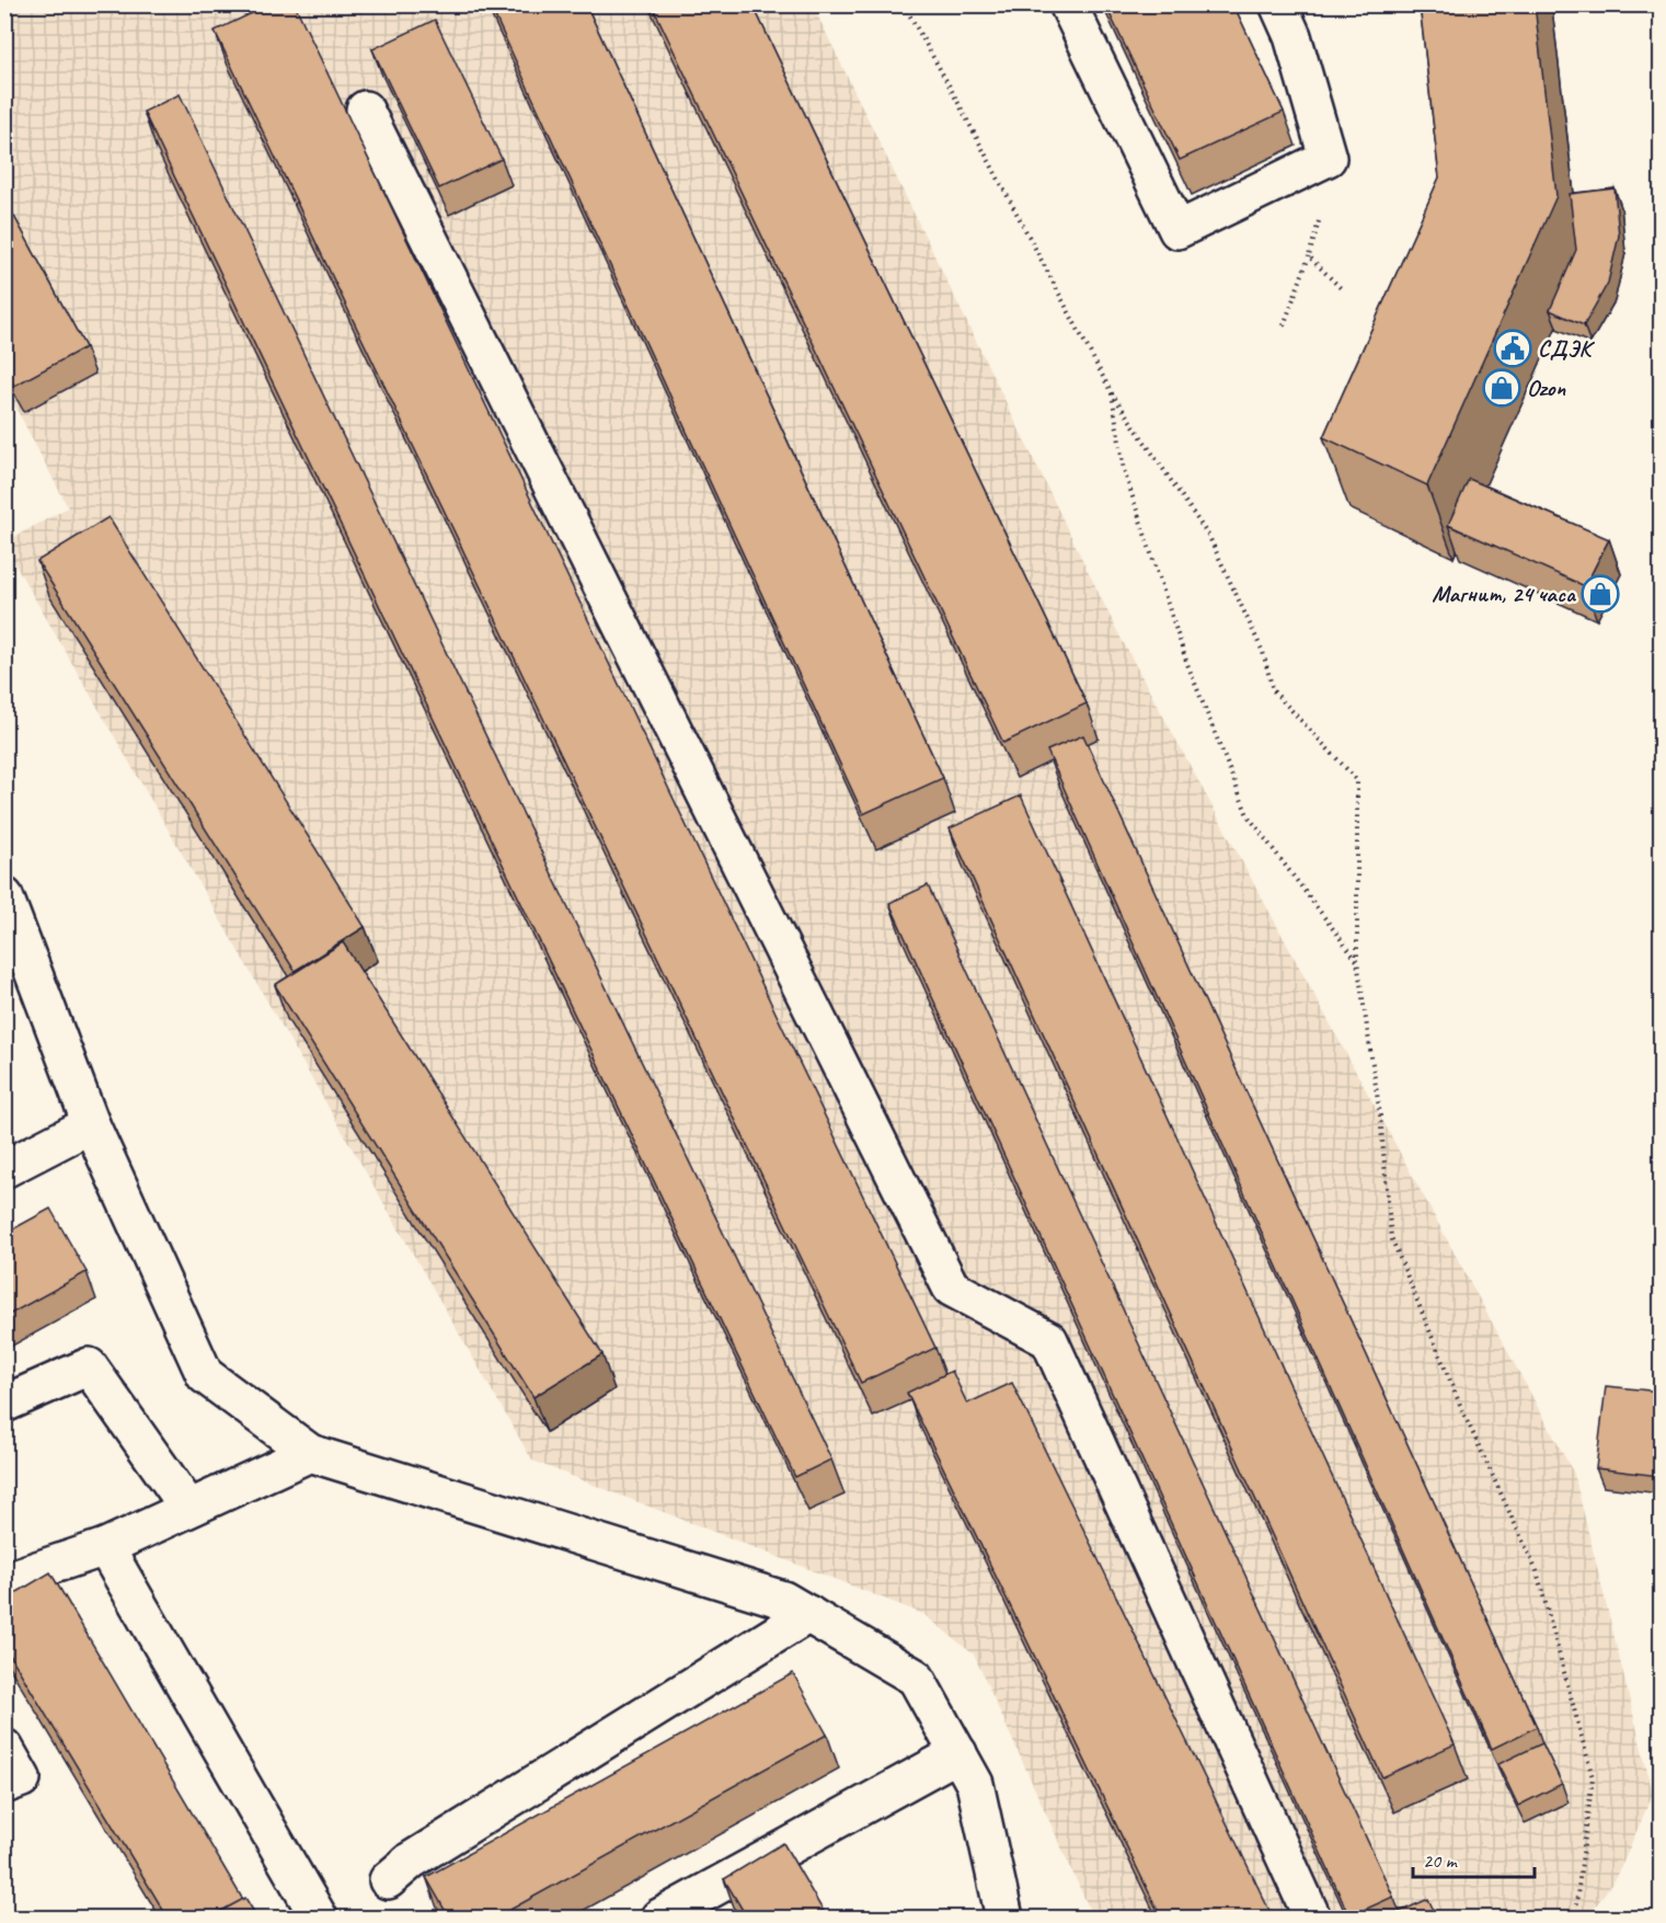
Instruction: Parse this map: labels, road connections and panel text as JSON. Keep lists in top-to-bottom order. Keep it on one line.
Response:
{"places":{"public building":["СДЭК"],"shop":["Ozon","Магнит, 24 часа"]},"scale_bar":"20 m"}
